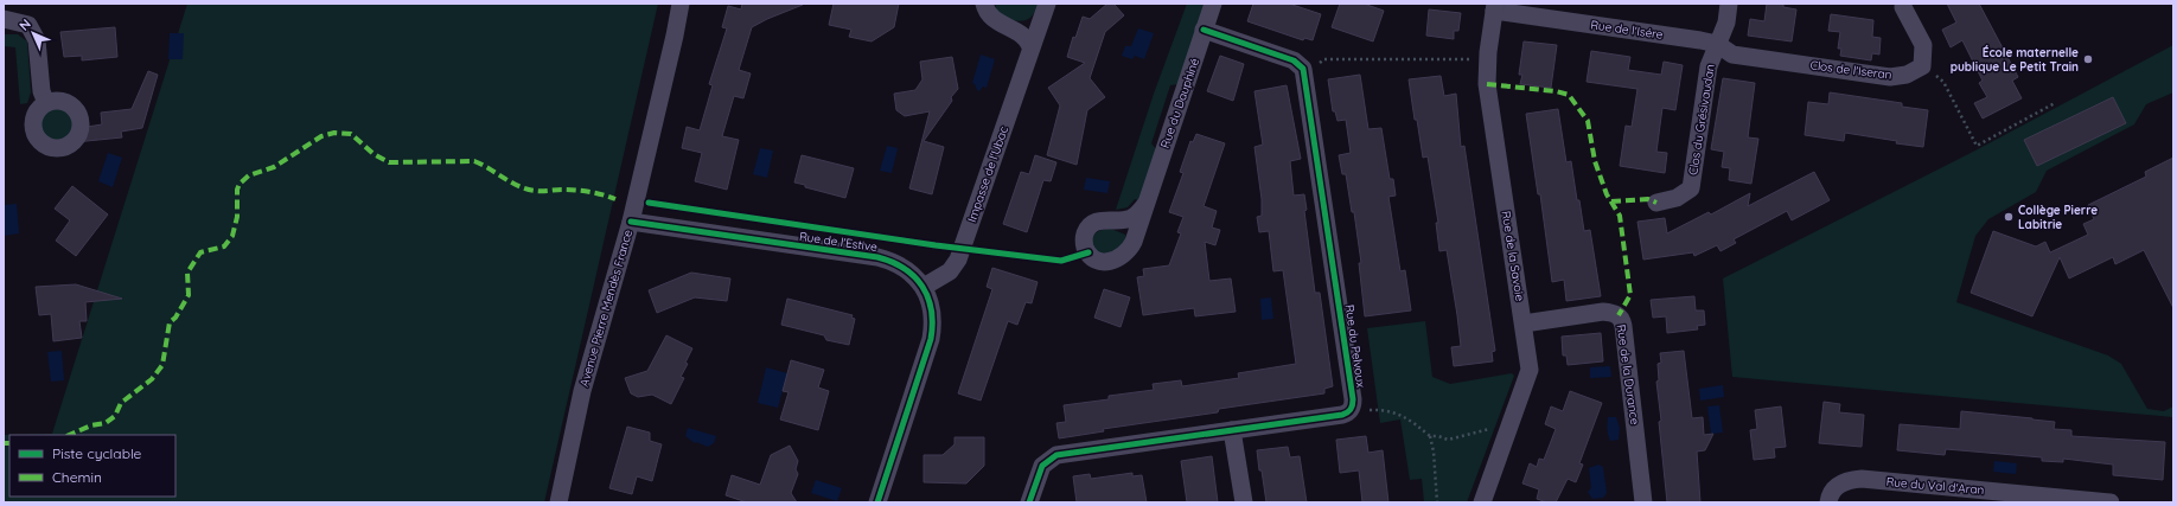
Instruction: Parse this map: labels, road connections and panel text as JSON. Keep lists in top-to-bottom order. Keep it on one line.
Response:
{"streets":{"street":["Rue de l'Isére","Clos de l'Iseran","Rue du Dauphiné","Clos du Grésivaudan","Impasse de l'Ubac","Rue de l'Estive","Rue de la Savoie","Avenue Pierre Mendès France","Rue du Pelvoux","Rue de la Durance","Rue du Val d'Aran"]},"crossings":[["Rue de l'Isére","Clos de l'Iseran"],["Rue de l'Isére","Clos du Grésivaudan"],["Rue de l'Isére","Rue de la Savoie"],["Clos de l'Iseran","Clos du Grésivaudan"],["Impasse de l'Ubac","Rue de l'Estive"],["Rue de l'Estive","Avenue Pierre Mendès France"],["Rue de la Savoie","Rue de la Durance"]],"places":["École maternelle publique Le Petit Train","Collège Pierre Labitrie"],"legend":["Piste cyclable","Chemin"],"north":"top left"}
